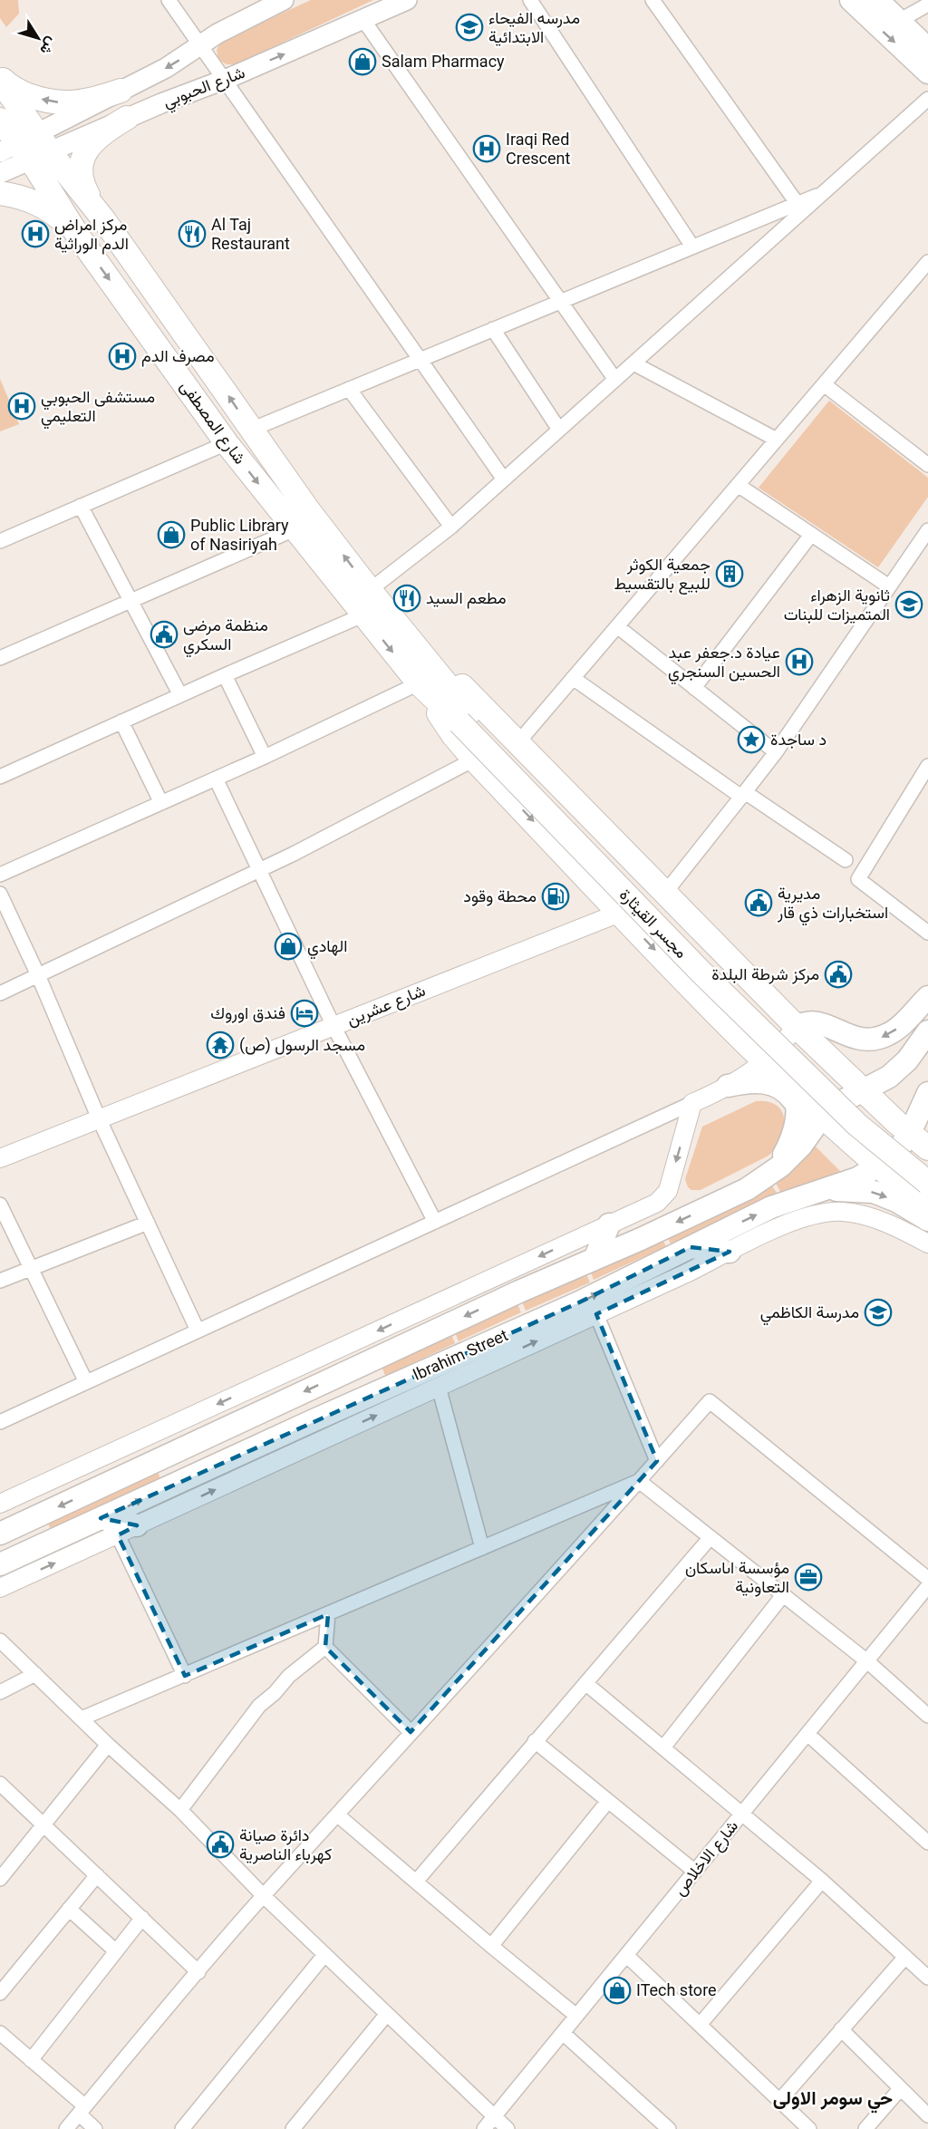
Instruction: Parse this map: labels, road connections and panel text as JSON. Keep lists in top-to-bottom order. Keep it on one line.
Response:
{"streets":{"highway":["شارع المصطفى","مجسر القيثارة"],"main road":["شارع الحبوبي","Ibrahim Street"],"street":["شارع عشرين","شارع الاخلاص"]},"crossings":[["شارع الحبوبي","شارع المصطفى"]],"districts":["حي سومر الاولى"],"places":{"school or university":["مدرسه الفيحاء الابتدائية","ثانوية الزهراء المتميزات للبنات","مدرسة الكاظمي"],"shop":["Salam Pharmacy","Public Library of Nasiriyah","الهادي","ITech store"],"hospital":["Iraqi Red Crescent","مركز امراض الدم الوراثية","مصرف الدم","مستشفى الحبوبي التعليمي","عيادة د.جعفر عبد الحسين السنجري"],"restaurant":["Al Taj Restaurant","مطعم السيد"],"building":["جمعية الكوثر للبيع بالتقسيط"],"public building":["منظمة مرضى السكري","مديرية استخبارات ذي قار","مركز شرطة البلدة","دائرة صيانة كهرباء الناصرية"],"place":["د ساجدة"],"fuel station":["محطة وقود"],"hotel":["فندق اوروك"],"temple":["مسجد الرسول (ص)"],"office":["مؤسسة اىاسكان التعاونية"]},"north":"bottom right"}
